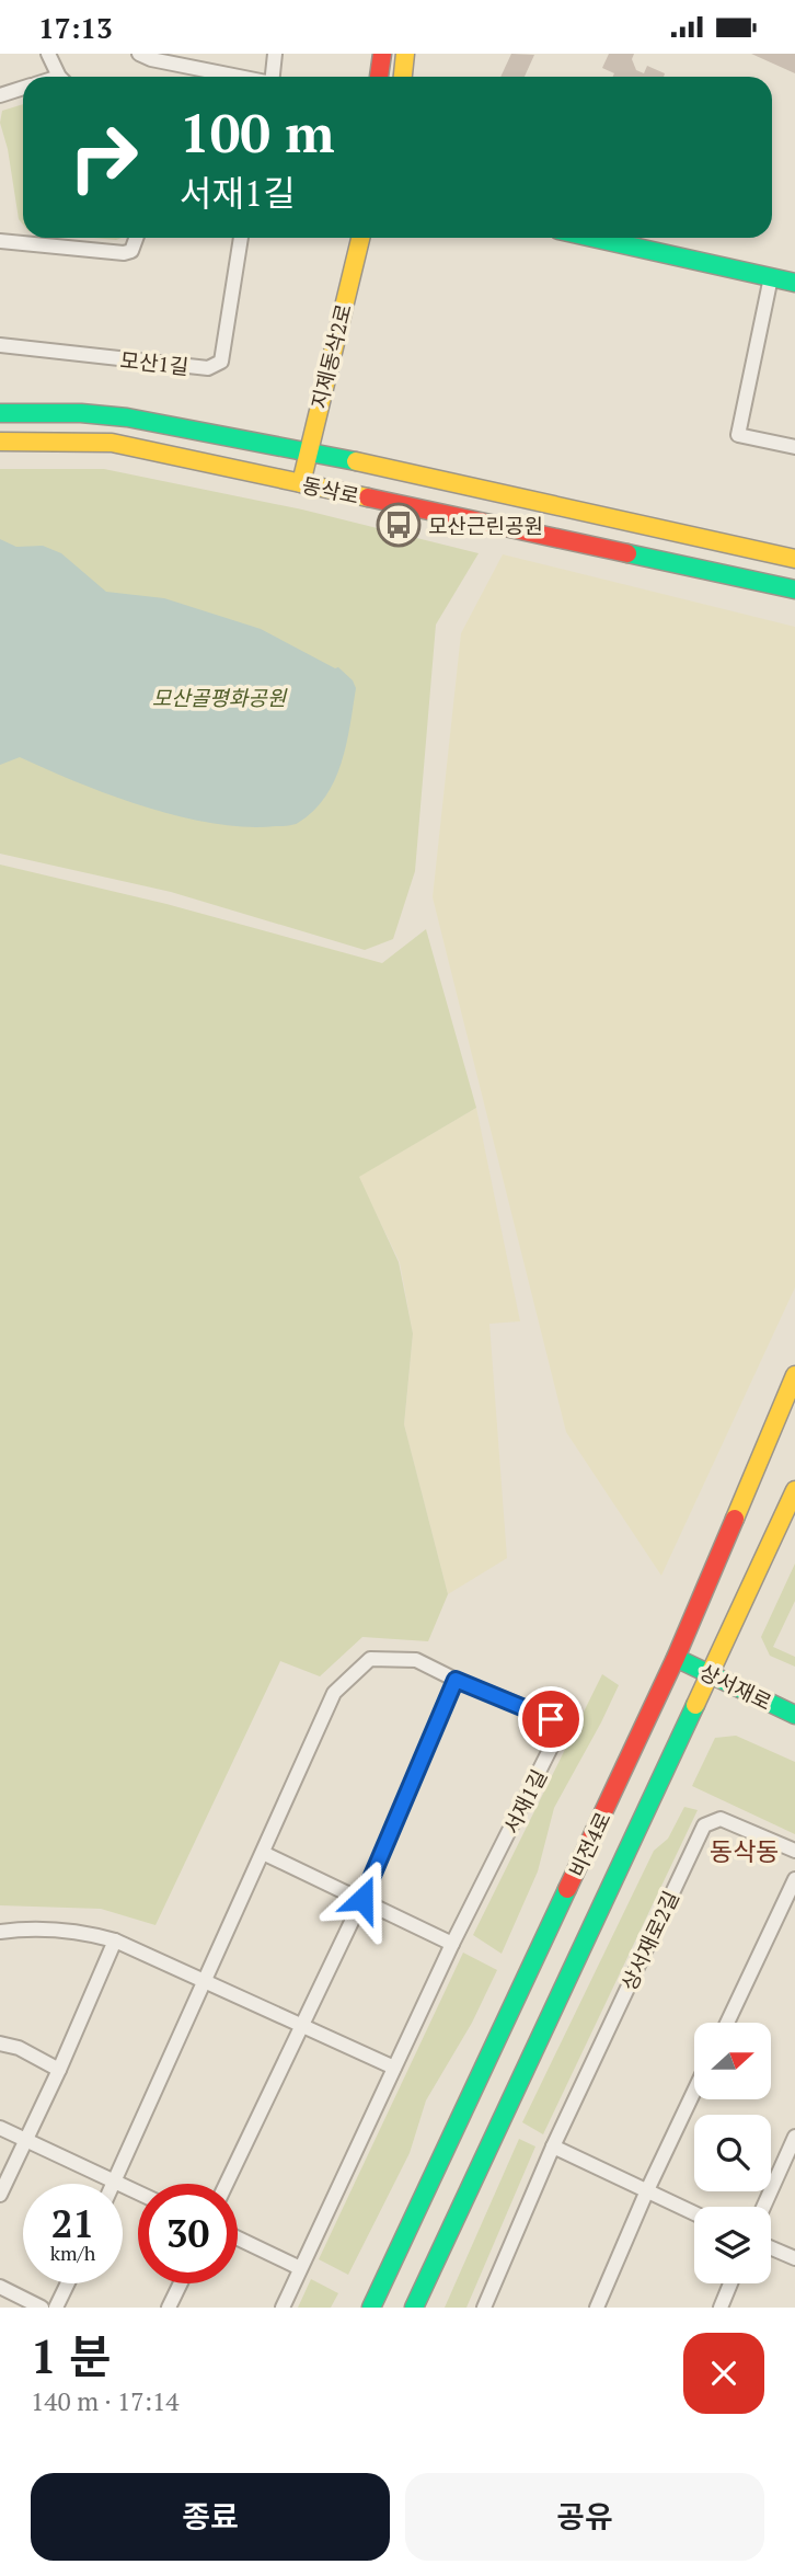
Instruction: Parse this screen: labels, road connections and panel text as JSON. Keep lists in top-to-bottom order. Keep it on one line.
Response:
{"streets":{"main road":["지제동삭2로","동삭로","상서재로","비전4로"],"street":["모산1길","서재1길","상서재로2길"]},"crossings":[["지제동삭2로","동삭로"],["상서재로","비전4로"]],"districts":["동삭동"],"parks":["모산골평화공원"],"places":{"bus stop":["모산근린공원"]},"north":"right","page":{"status":"17:13","turn":["100 m","서재1길"],"speed":"21 km/h","limit":"30","heading":["1 분","140 m · 17:14"],"buttons":["종료","공유"]}}
